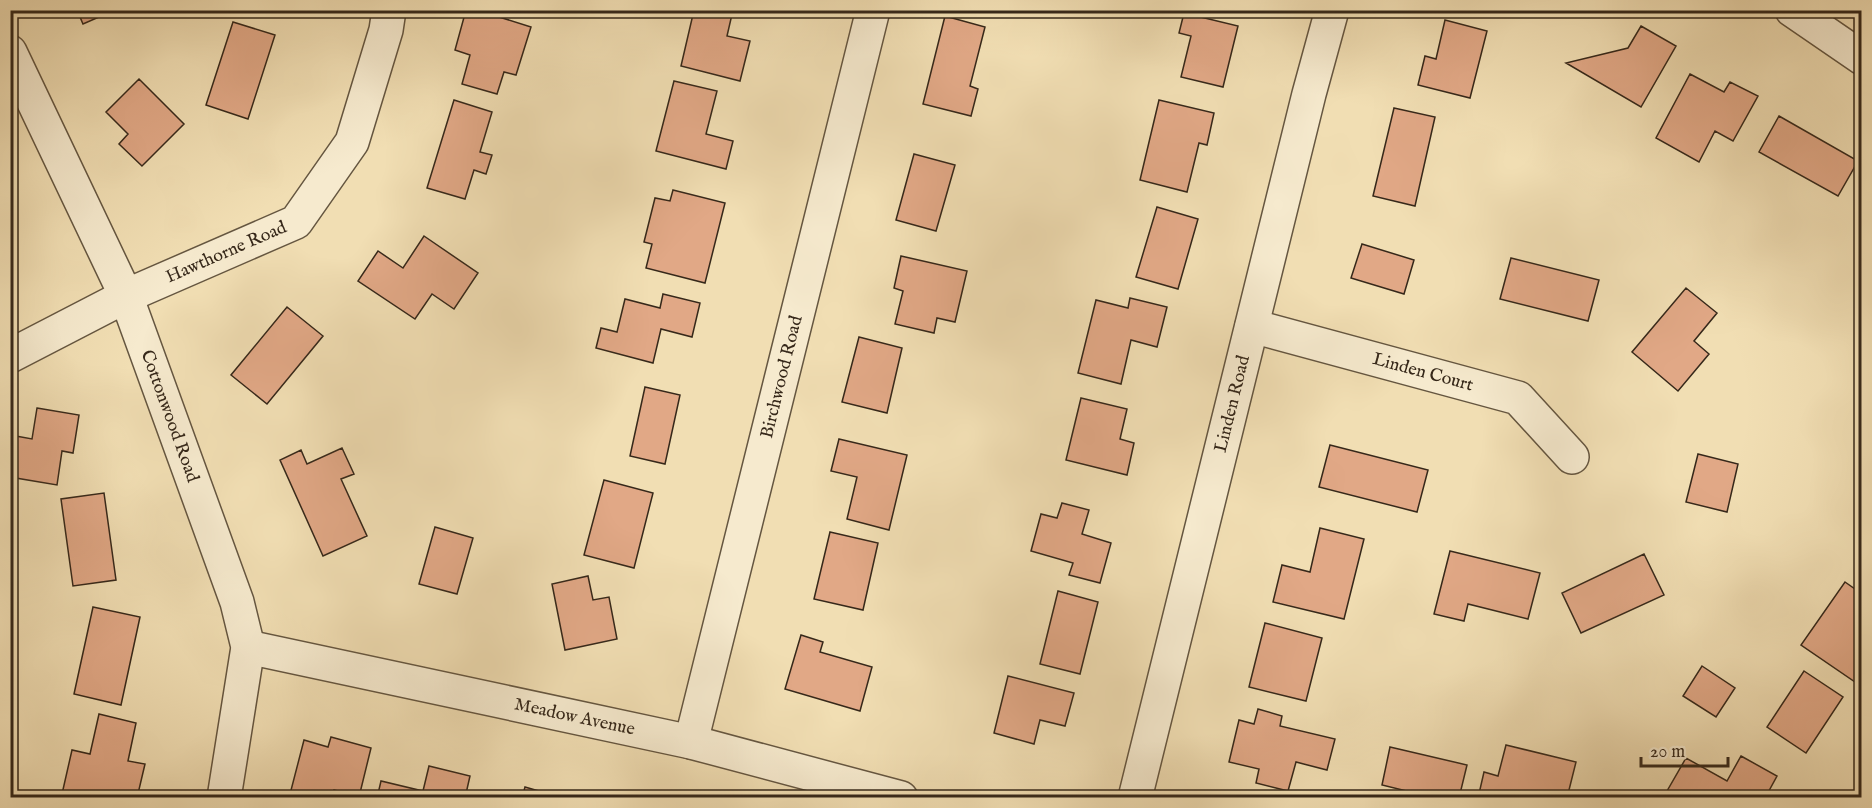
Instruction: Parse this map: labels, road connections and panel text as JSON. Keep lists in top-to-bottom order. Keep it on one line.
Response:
{"streets":{"street":["Hawthorne Road","Linden Court","Birchwood Road","Linden Road","Cottonwood Road","Meadow Avenue"]},"crossings":[["Hawthorne Road","Cottonwood Road"],["Linden Court","Linden Road"],["Birchwood Road","Meadow Avenue"],["Cottonwood Road","Meadow Avenue"]],"scale_bar":"20 m"}
